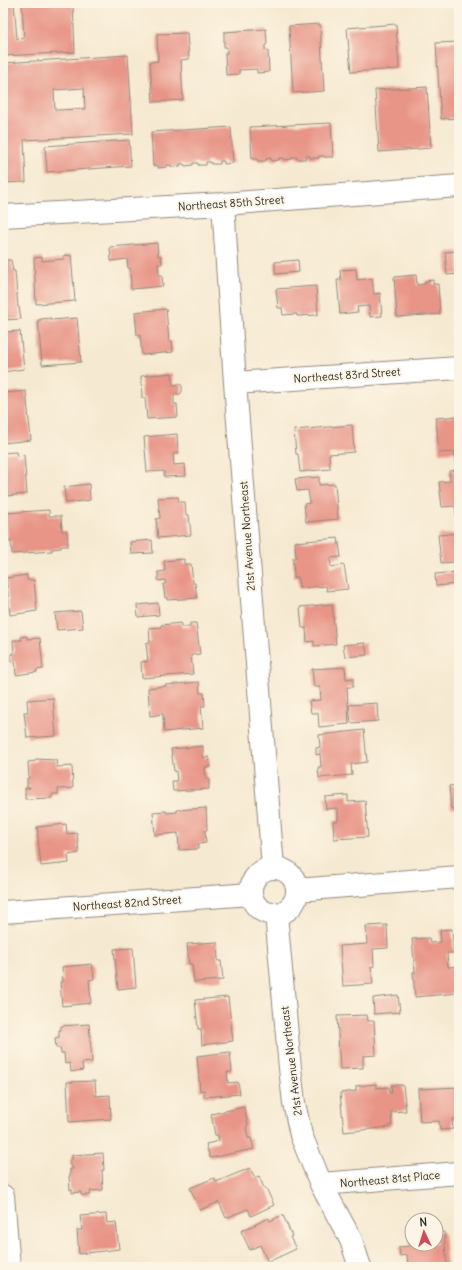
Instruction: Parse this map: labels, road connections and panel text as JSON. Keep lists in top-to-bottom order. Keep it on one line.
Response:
{"streets":{"street":["Northeast 85th Street","Northeast 83rd Street","21st Avenue Northeast","Northeast 82nd Street","Northeast 81st Place"]},"crossings":[["Northeast 85th Street","21st Avenue Northeast"],["Northeast 83rd Street","21st Avenue Northeast"],["21st Avenue Northeast","Northeast 82nd Street"],["21st Avenue Northeast","Northeast 81st Place"]],"north":"top"}
